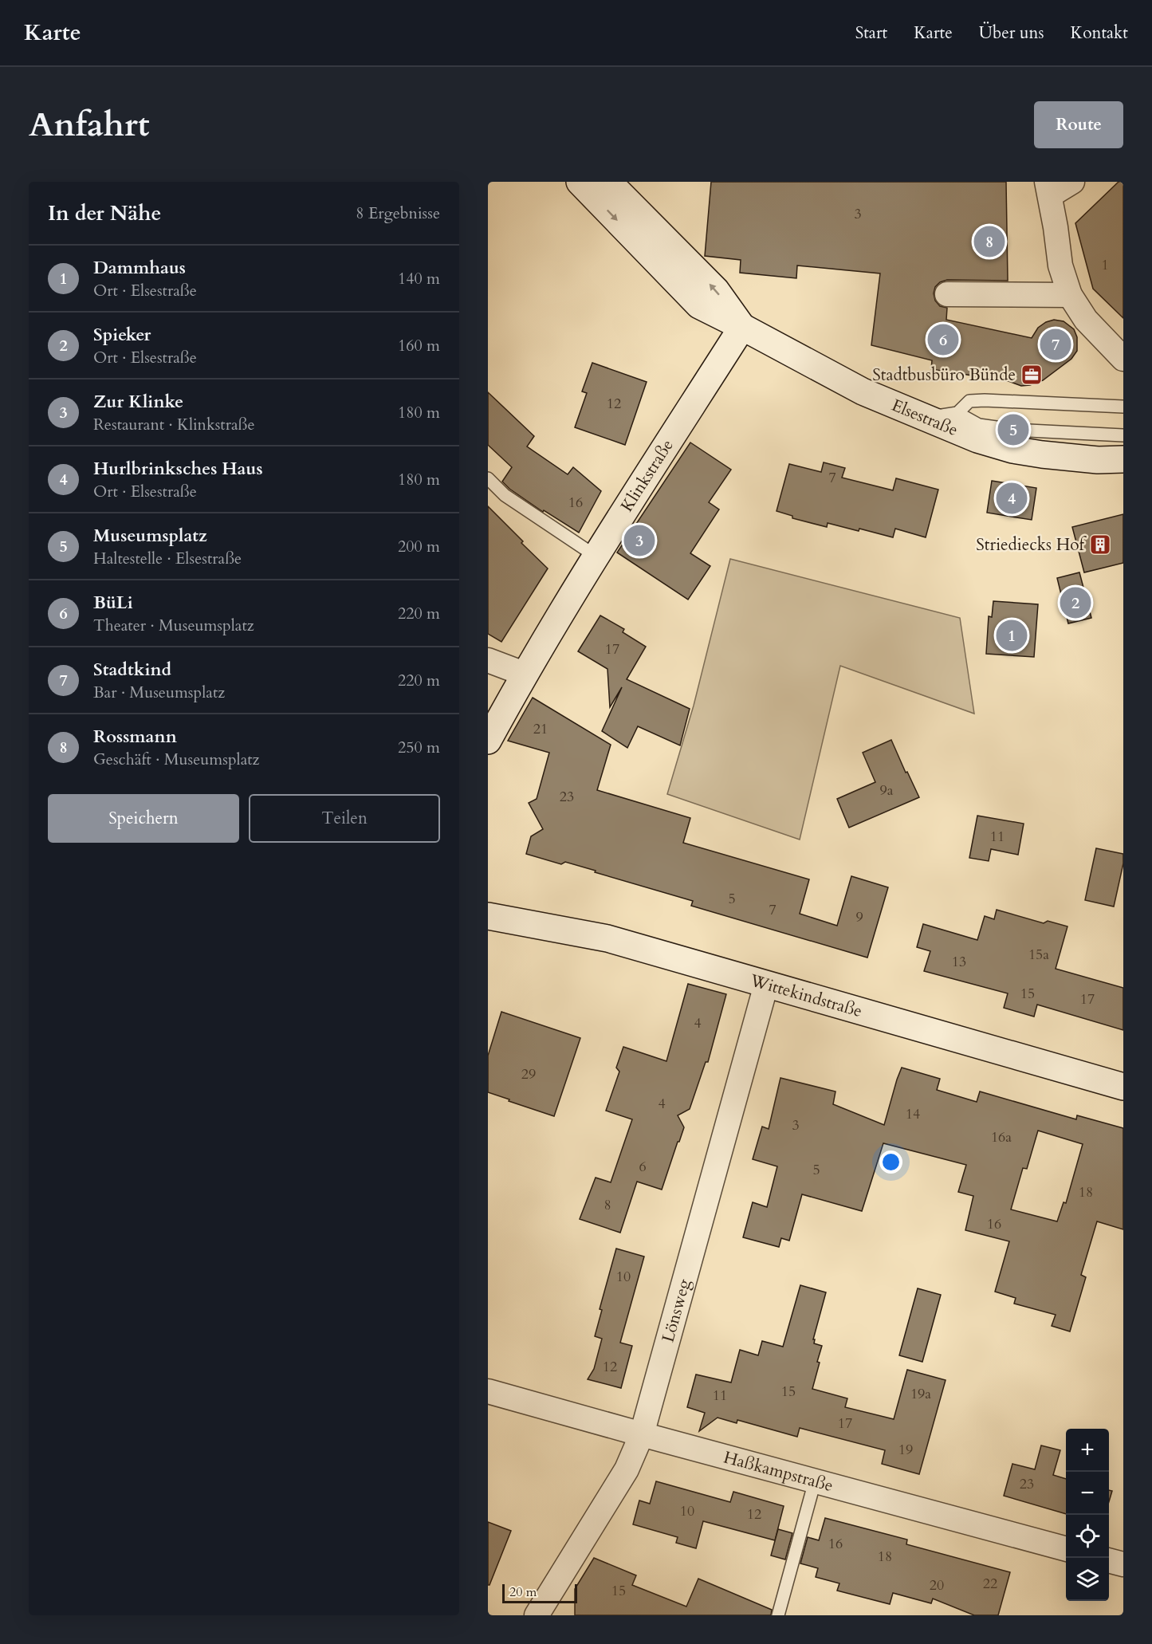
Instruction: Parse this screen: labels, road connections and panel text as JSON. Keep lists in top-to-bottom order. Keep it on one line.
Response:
{"streets":{"street":["Elsestraße","Klinkstraße","Wittekindstraße","Lönsweg","Haßkampstraße"]},"crossings":[["Elsestraße","Klinkstraße"],["Wittekindstraße","Lönsweg"],["Lönsweg","Haßkampstraße"]],"places":{"office":["Stadtbusbüro Bünde"],"building":["Striediecks Hof"]},"house_numbers":["3","1","12","7","16","17","21","9a","23","11","5","7","9","15a","13","15","17","4","29","4","14","3","16a","6","5","18","8","16","10","12","15","19a","11","17","19","23","10","12","16","18","22","20","15"],"scale_bar":"20 m","page":{"header":"Karte","nav":["Start","Karte","Über uns","Kontakt"],"buttons":["Route",["Speichern","Teilen"]],"title":"Anfahrt","heading":["In der Nähe","8 Ergebnisse"],"pins":["8","6","7","5","4","3","2","1"],"list":[{"mark":"1","name":"Dammhaus","note":"Ort · Elsestraße","value":"140 m"},{"mark":"2","name":"Spieker","note":"Ort · Elsestraße","value":"160 m"},{"mark":"3","name":"Zur Klinke","note":"Restaurant · Klinkstraße","value":"180 m"},{"mark":"4","name":"Hurlbrinksches Haus","note":"Ort · Elsestraße","value":"180 m"},{"mark":"5","name":"Museumsplatz","note":"Haltestelle · Elsestraße","value":"200 m"},{"mark":"6","name":"BüLi","note":"Theater · Museumsplatz","value":"220 m"},{"mark":"7","name":"Stadtkind","note":"Bar · Museumsplatz","value":"220 m"},{"mark":"8","name":"Rossmann","note":"Geschäft · Museumsplatz","value":"250 m"}],"map_buttons":["+","−"],"scale":"20 m"}}
